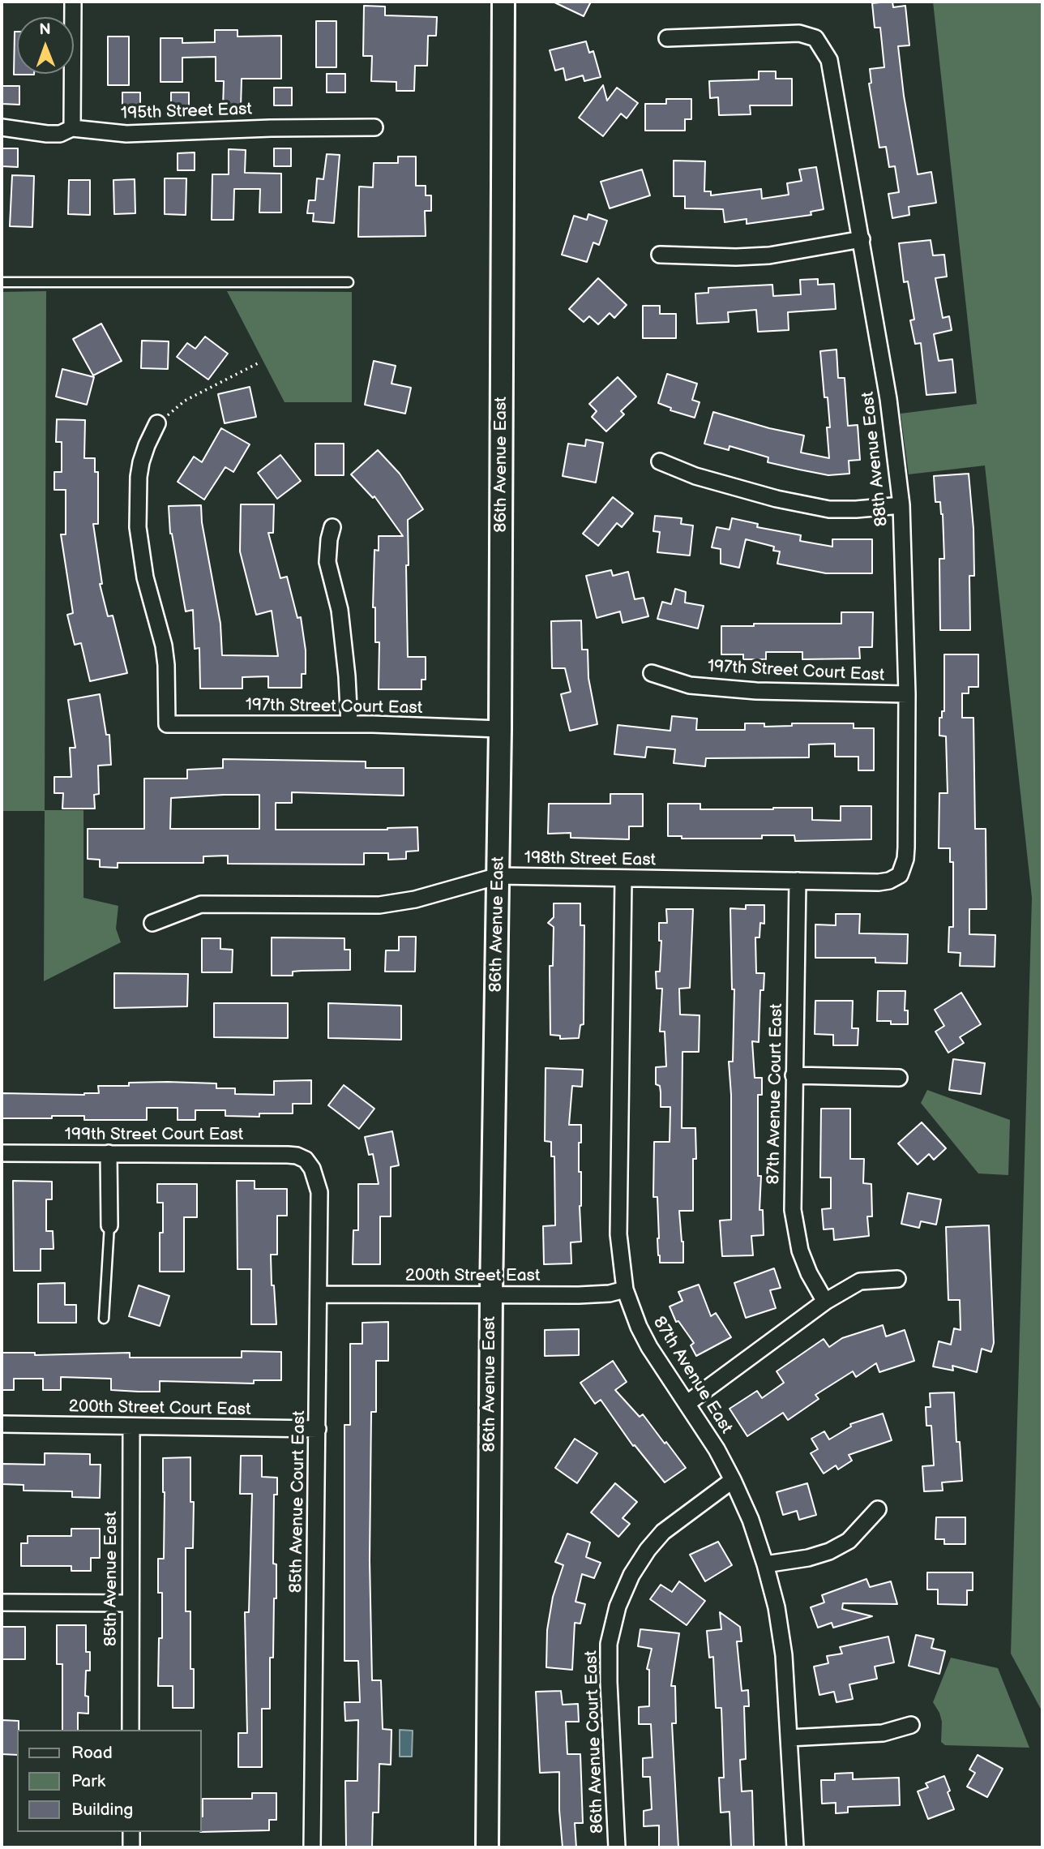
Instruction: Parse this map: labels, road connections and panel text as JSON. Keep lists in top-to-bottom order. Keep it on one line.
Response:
{"streets":{"street":["195th Street East","88th Avenue East","86th Avenue East","197th Street Court East","198th Street East","87th Avenue Court East","199th Street Court East","200th Street East","87th Avenue East","200th Street Court East","85th Avenue Court East","85th Avenue East","86th Avenue Court East"]},"crossings":[["88th Avenue East","197th Street Court East"],["88th Avenue East","198th Street East"],["86th Avenue East","197th Street Court East"],["86th Avenue East","198th Street East"],["86th Avenue East","200th Street East"],["198th Street East","87th Avenue Court East"],["198th Street East","87th Avenue East"],["199th Street Court East","85th Avenue Court East"],["200th Street East","87th Avenue East"],["200th Street East","85th Avenue Court East"],["87th Avenue East","86th Avenue Court East"],["200th Street Court East","85th Avenue Court East"],["200th Street Court East","85th Avenue East"]],"legend":["Road","Park","Building"],"north":"top"}
